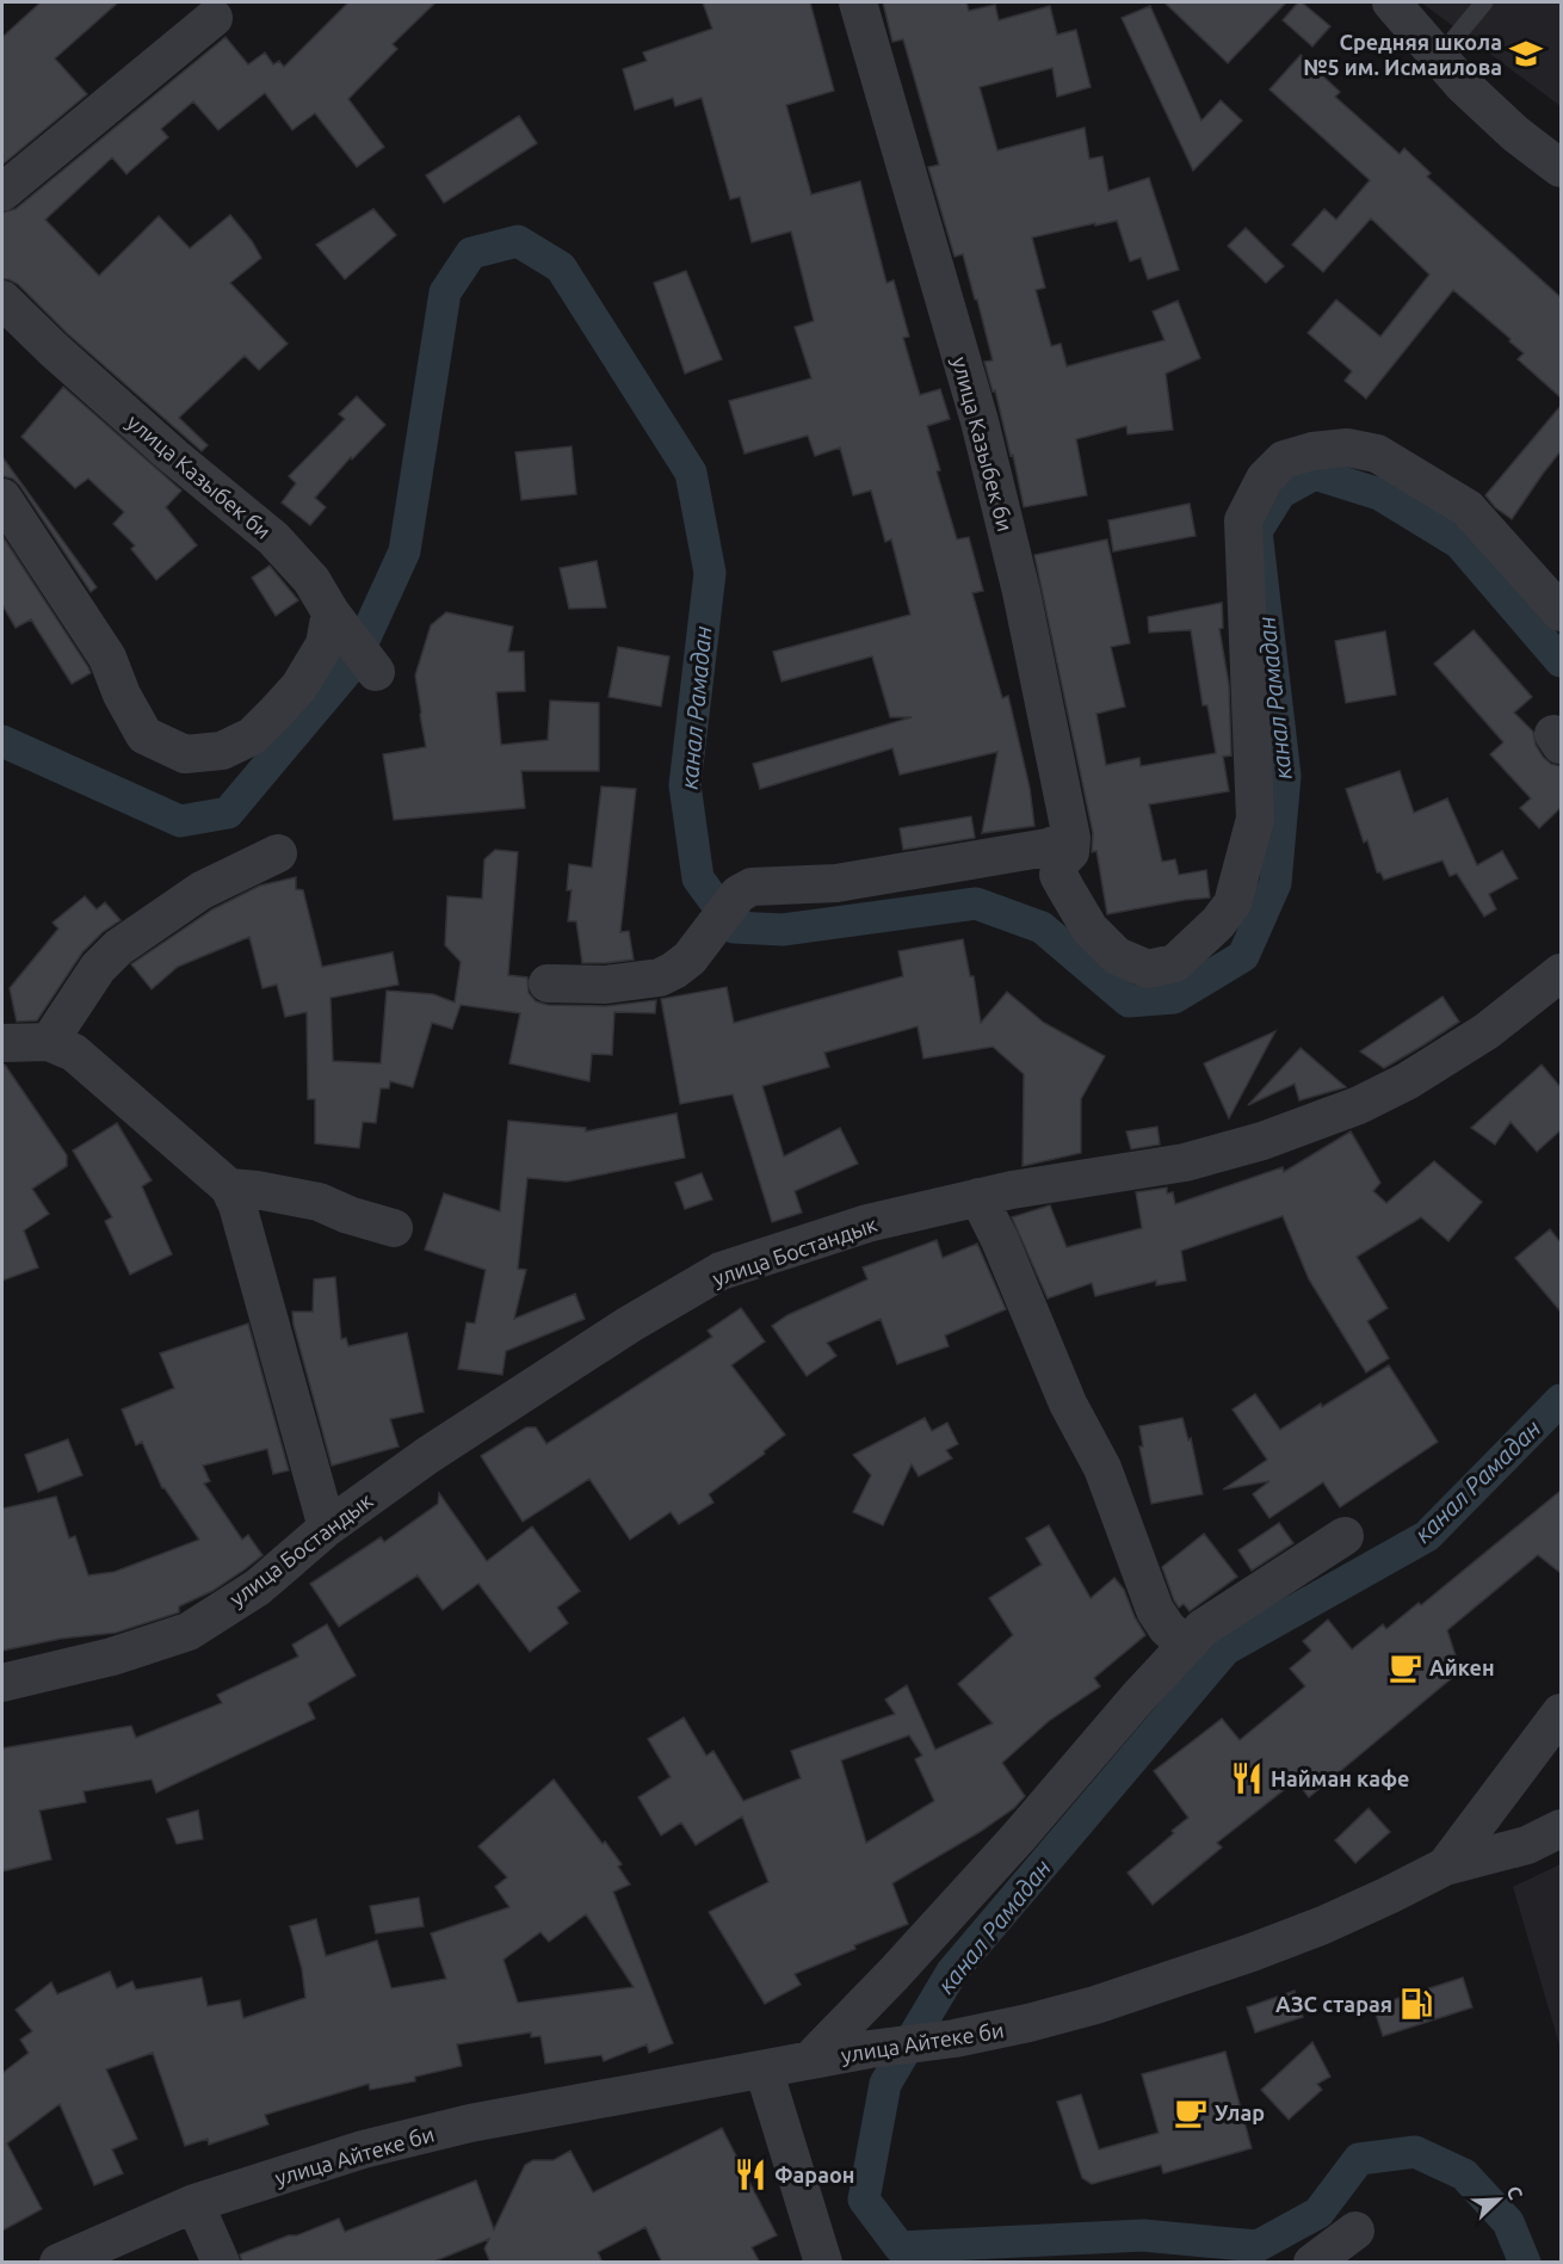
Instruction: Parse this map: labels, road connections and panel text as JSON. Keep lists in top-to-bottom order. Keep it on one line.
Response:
{"streets":{"street":["улица Казыбек би","улица Бостандык","улица Айтеке би"]},"water":["канал Рамадан"],"places":{"school or university":["Средняя школа №5 им. Исмаилова"],"cafe":["Айкен","Улар"],"restaurant":["Найман кафе","Фараон"],"fuel station":["АЗС старая"]},"north":"top right"}
